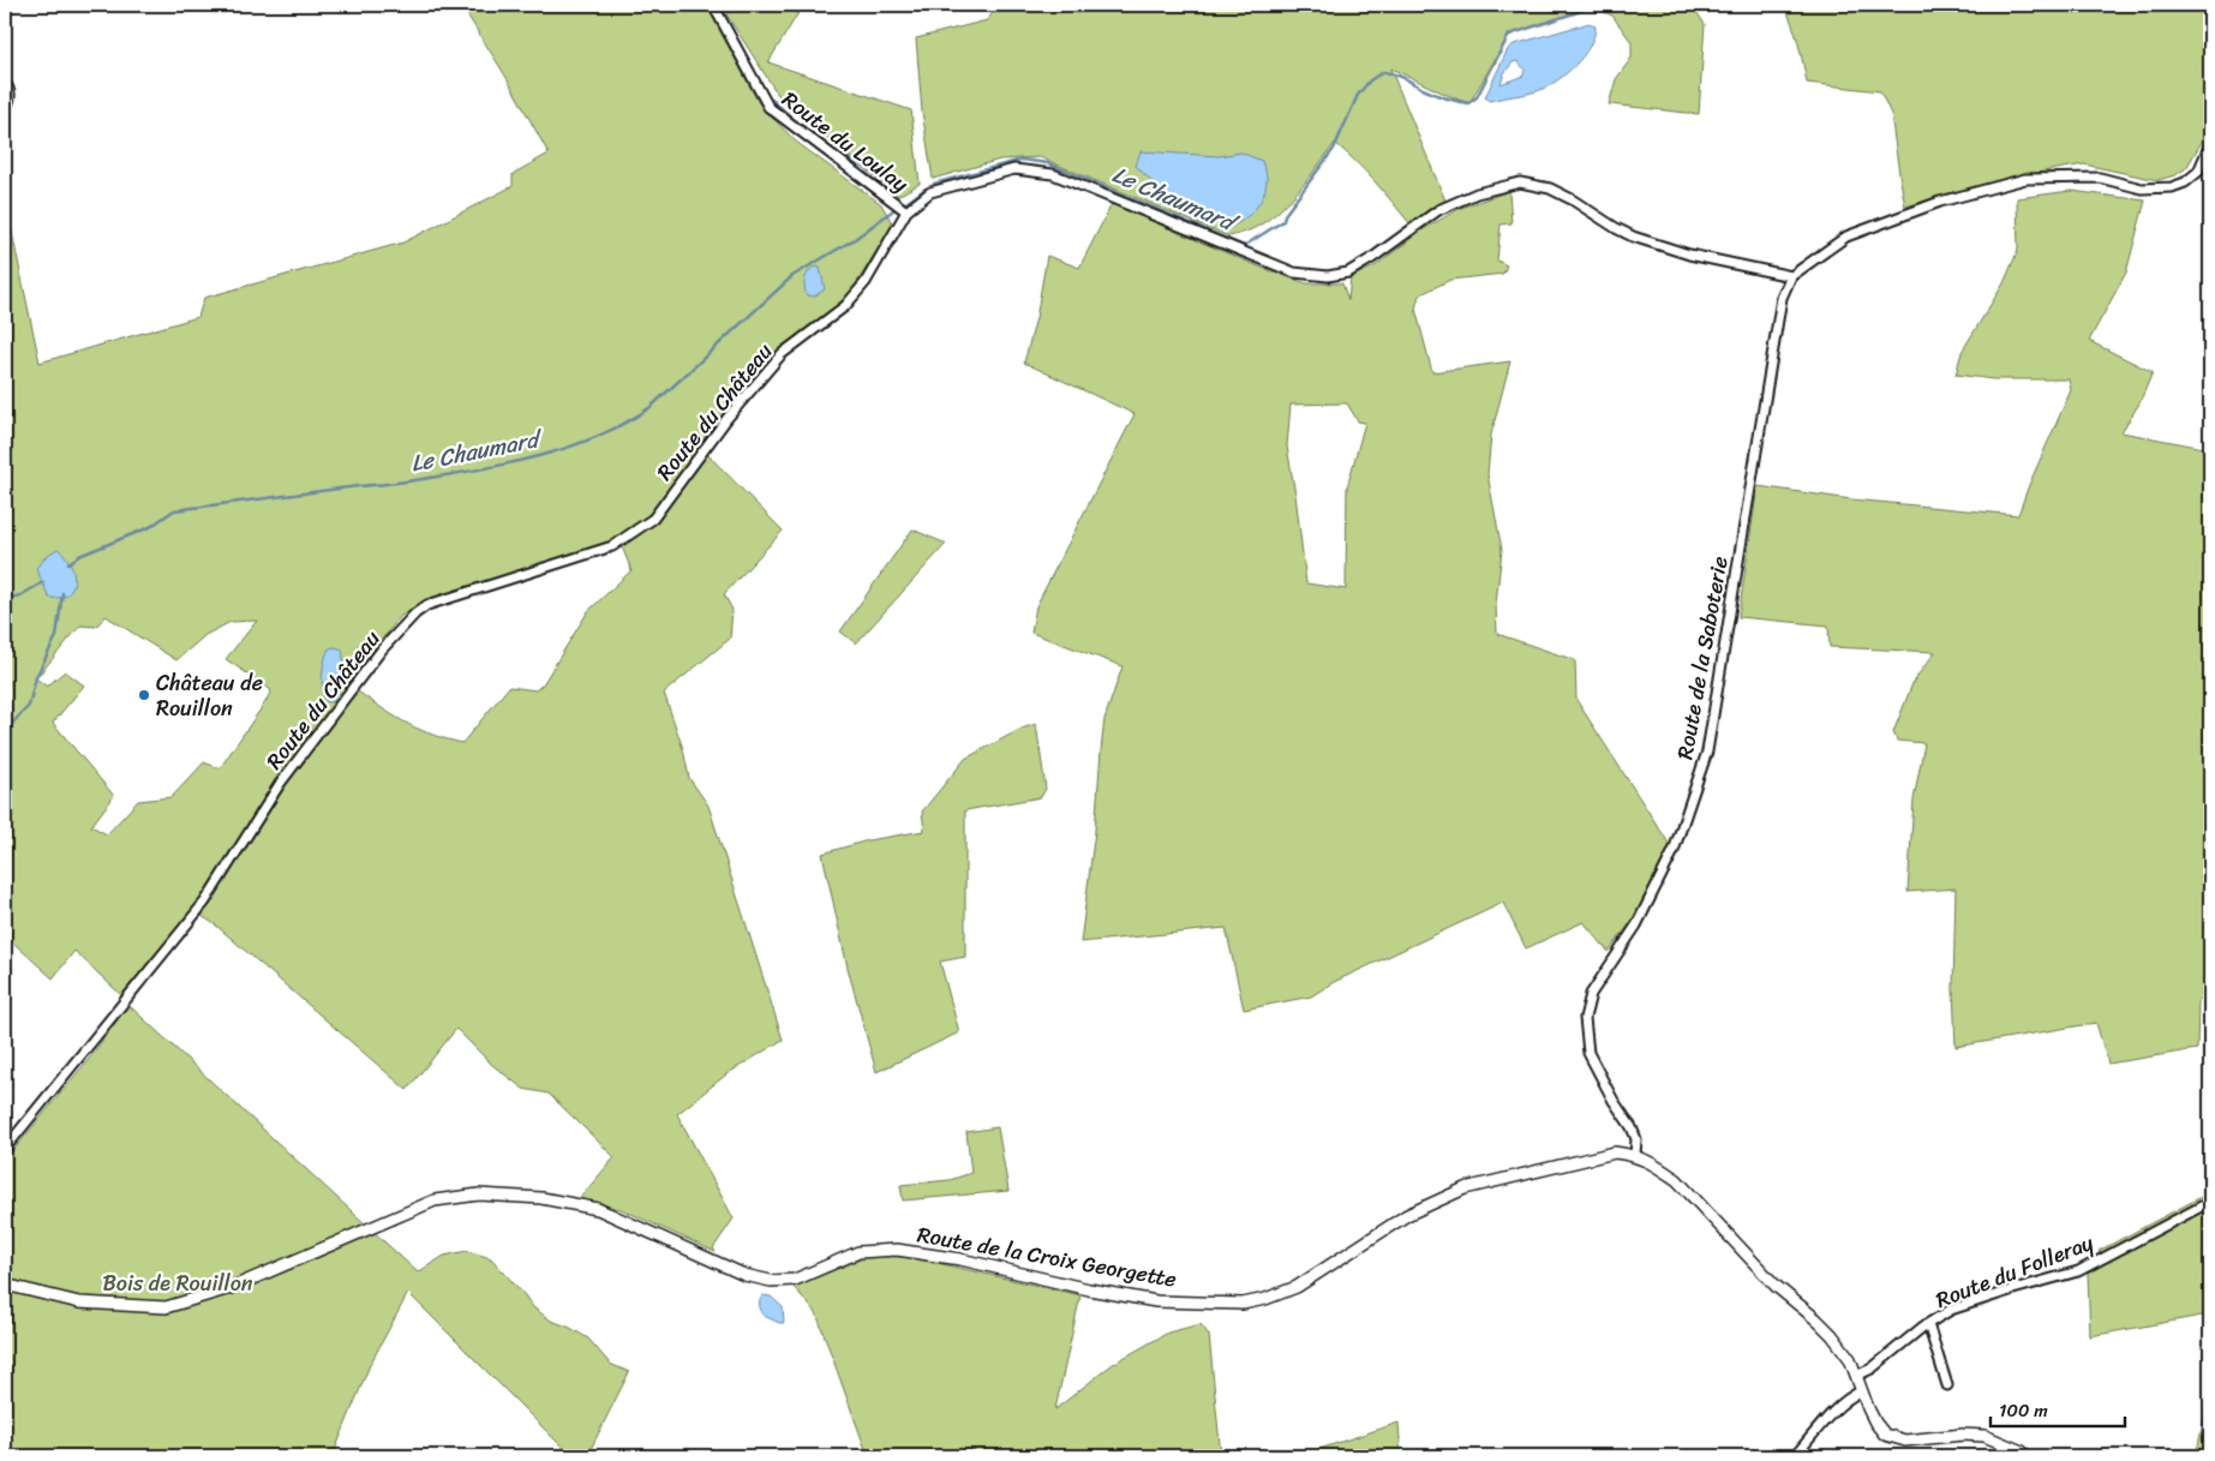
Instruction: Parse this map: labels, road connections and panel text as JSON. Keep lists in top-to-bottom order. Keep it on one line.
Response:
{"streets":{"street":["Route du Loulay","Route du Château","Route de la Saboterie","Route de la Croix Georgette","Route du Folleray"]},"crossings":[["Route du Loulay","Route du Château"],["Route du Château","Route de la Saboterie"],["Route de la Saboterie","Route de la Croix Georgette"]],"water":["Le Chaumard"],"parks":["Bois de Rouillon"],"places":["Château de Rouillon"],"scale_bar":"100 m"}
